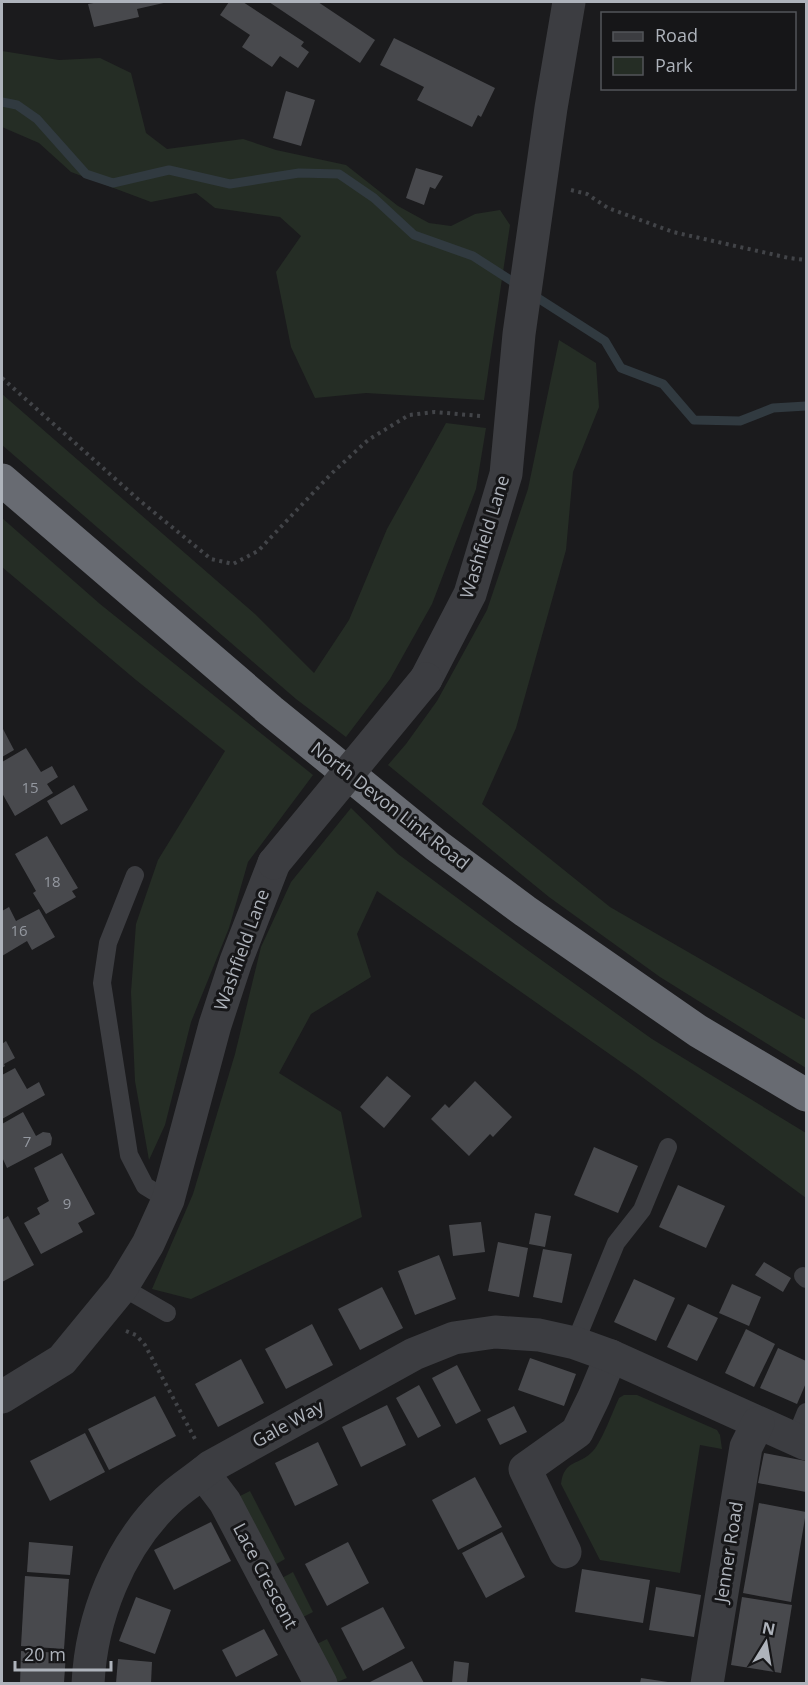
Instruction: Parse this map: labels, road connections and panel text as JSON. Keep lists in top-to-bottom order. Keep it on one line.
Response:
{"streets":{"highway":["North Devon Link Road"],"street":["Washfield Lane","Gale Way","Jenner Road","Lace Crescent"]},"crossings":[["Gale Way","Jenner Road"],["Gale Way","Lace Crescent"]],"house_numbers":["15","18","16","7","9"],"legend":["Road","Park"],"scale_bar":"20 m","north":"top"}
